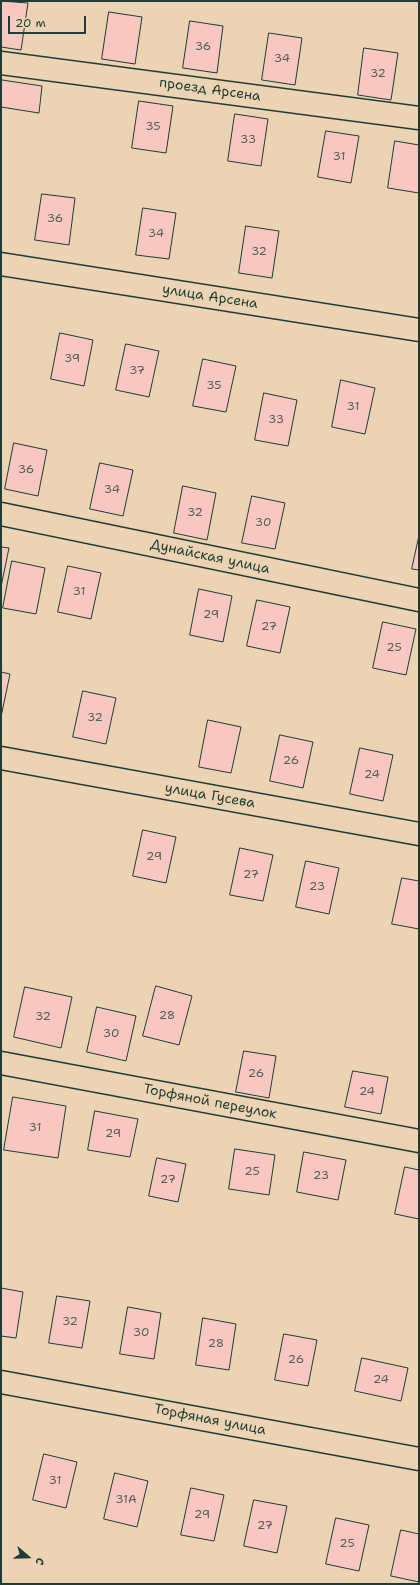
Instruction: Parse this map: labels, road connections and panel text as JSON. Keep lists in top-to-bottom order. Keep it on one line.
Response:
{"streets":{"street":["проезд Арсена","улица Арсена","Дунайская улица","улица Гусева","Торфяной переулок","Торфяная улица"]},"house_numbers":["36","34","32","35","33","31","36","34","32","39","37","35","31","33","36","34","32","30","31","29","27","25","32","26","24","29","27","23","28","32","30","26","24","31","29","25","23","27","32","30","28","26","24","31","31А","29","27","25"],"scale_bar":"20 m","north":"right"}
